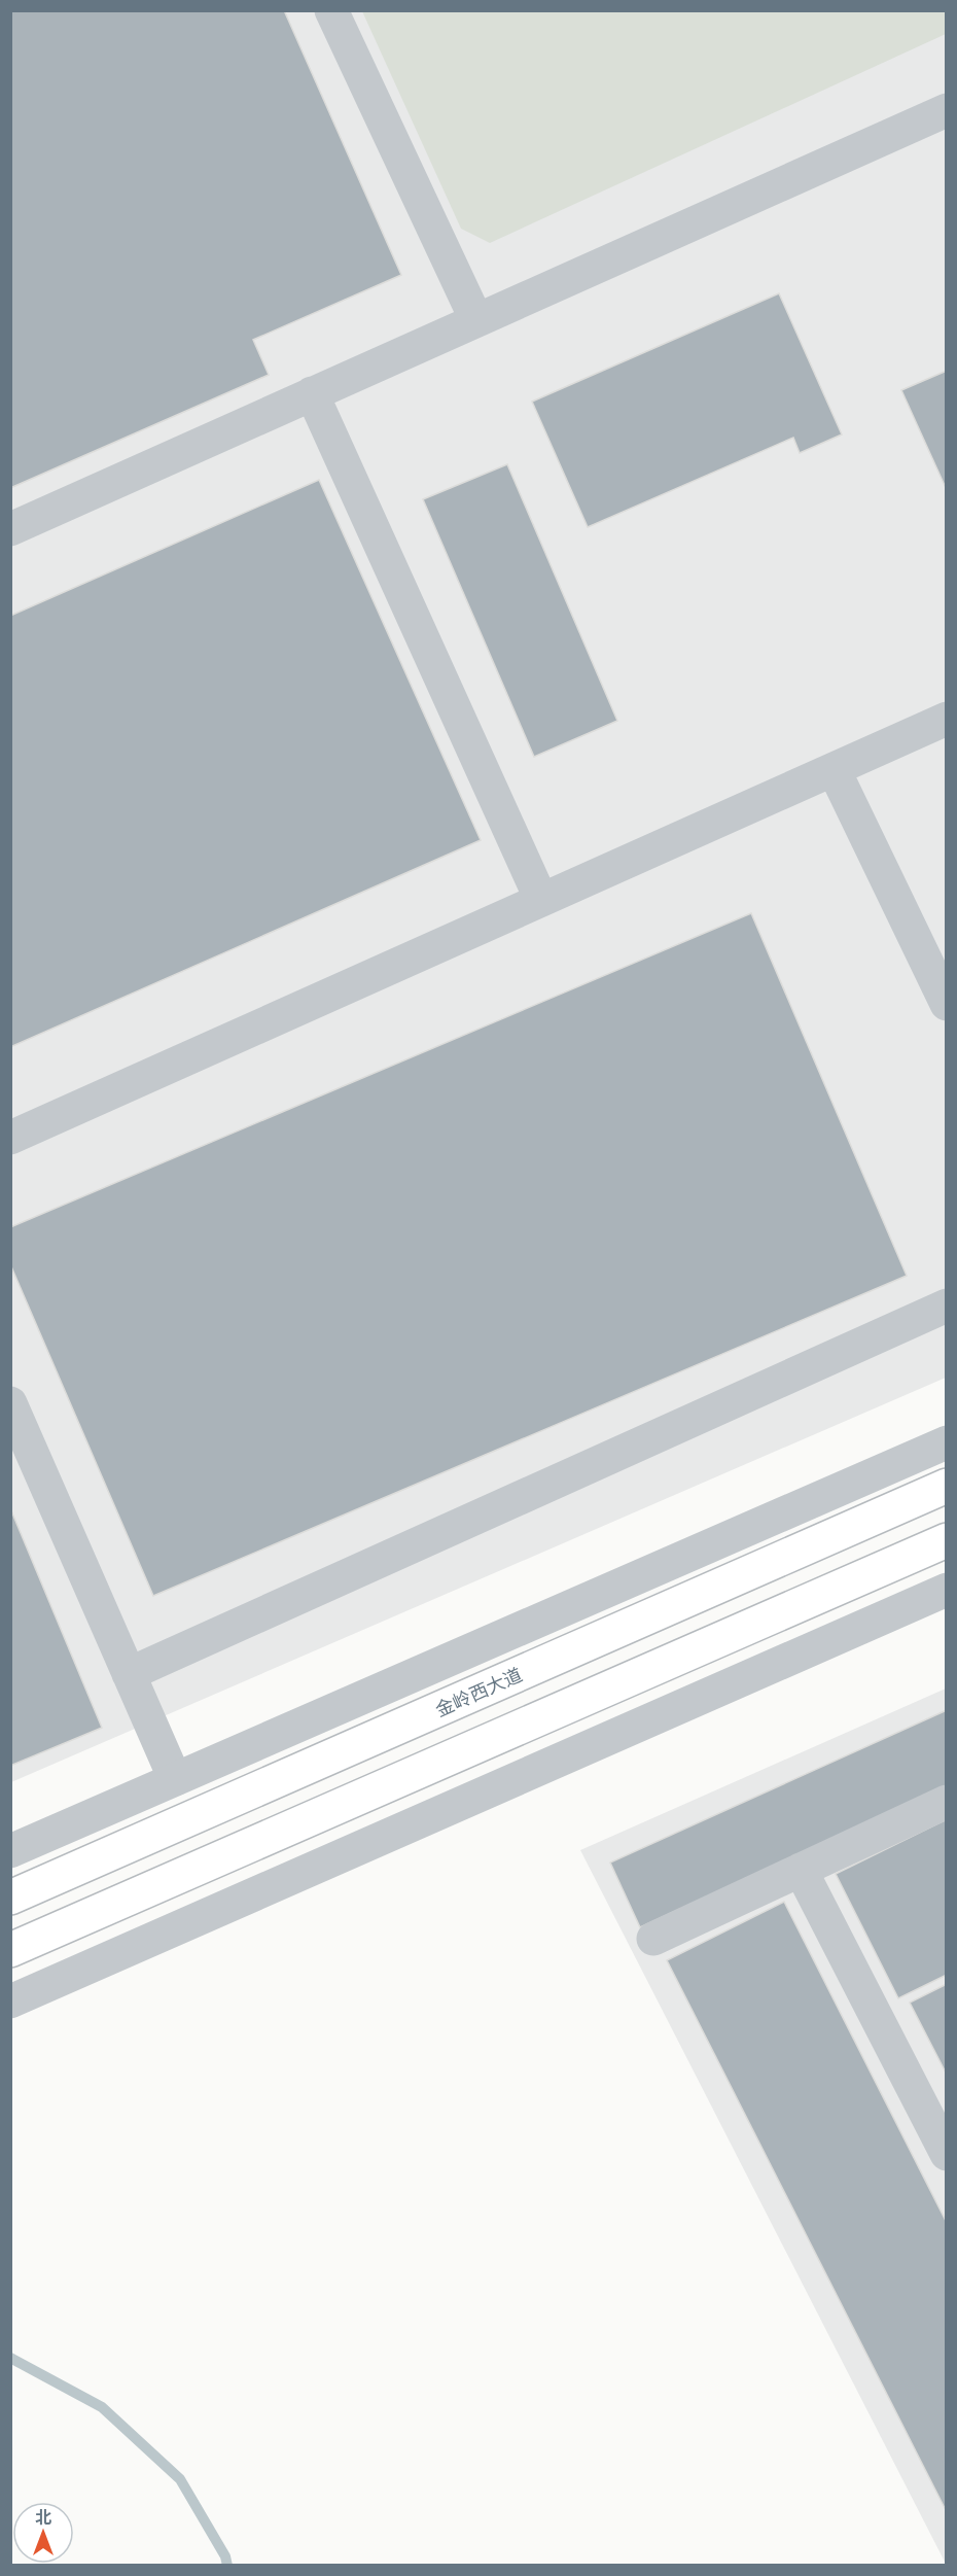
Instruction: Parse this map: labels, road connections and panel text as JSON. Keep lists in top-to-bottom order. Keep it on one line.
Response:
{"streets":{"main road":["金岭西大道"]},"north":"top"}
